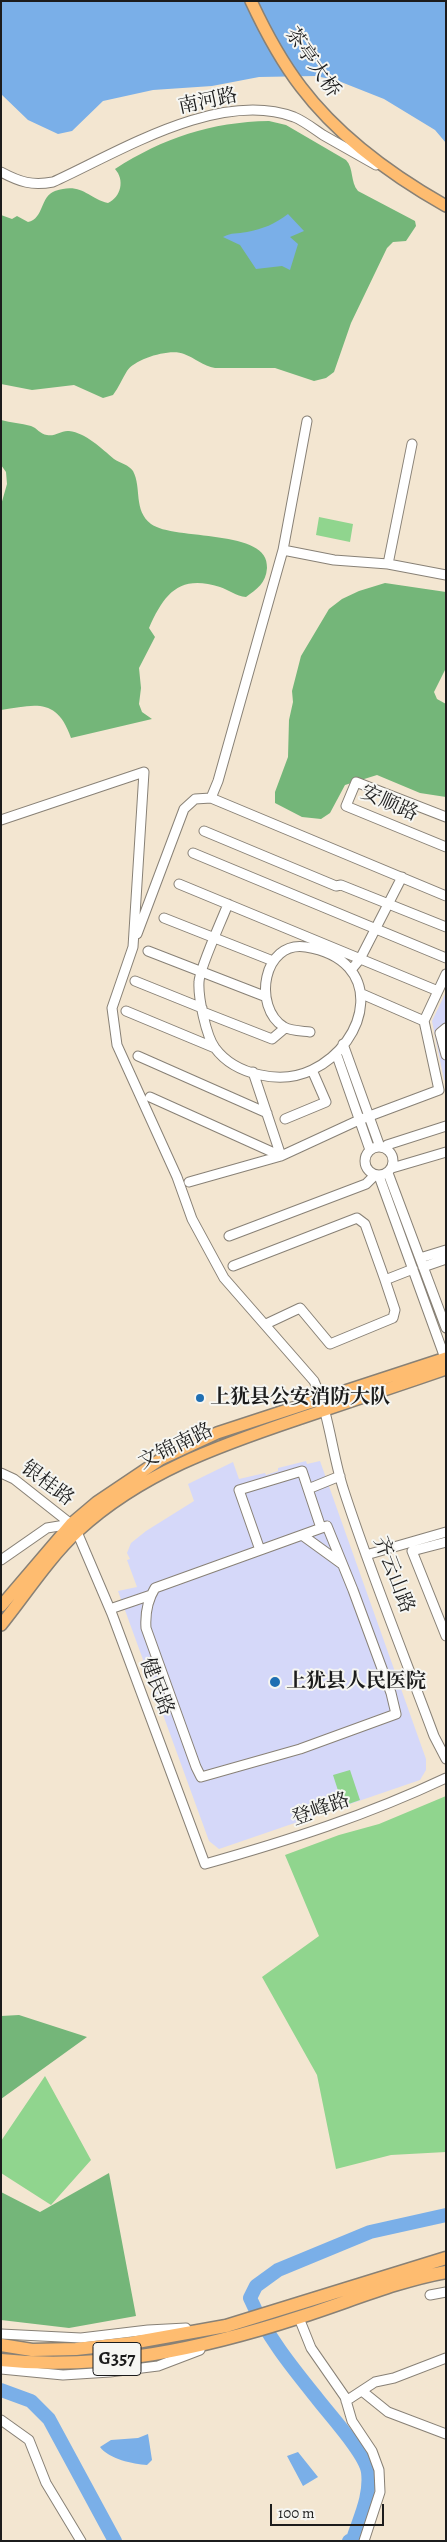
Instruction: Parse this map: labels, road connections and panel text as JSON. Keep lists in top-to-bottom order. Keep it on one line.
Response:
{"streets":{"highway":["G357"],"main road":["茶亭大桥","文锦南路"],"street":["南河路","安顺路","银桂路","齐云山路","健民路","登峰路"]},"crossings":[["茶亭大桥","南河路"],["文锦南路","银桂路"],["文锦南路","齐云山路"],["文锦南路","健民路"],["银桂路","健民路"],["健民路","登峰路"]],"places":["上犹县公安消防大队","上犹县人民医院"],"scale_bar":"100 m"}
